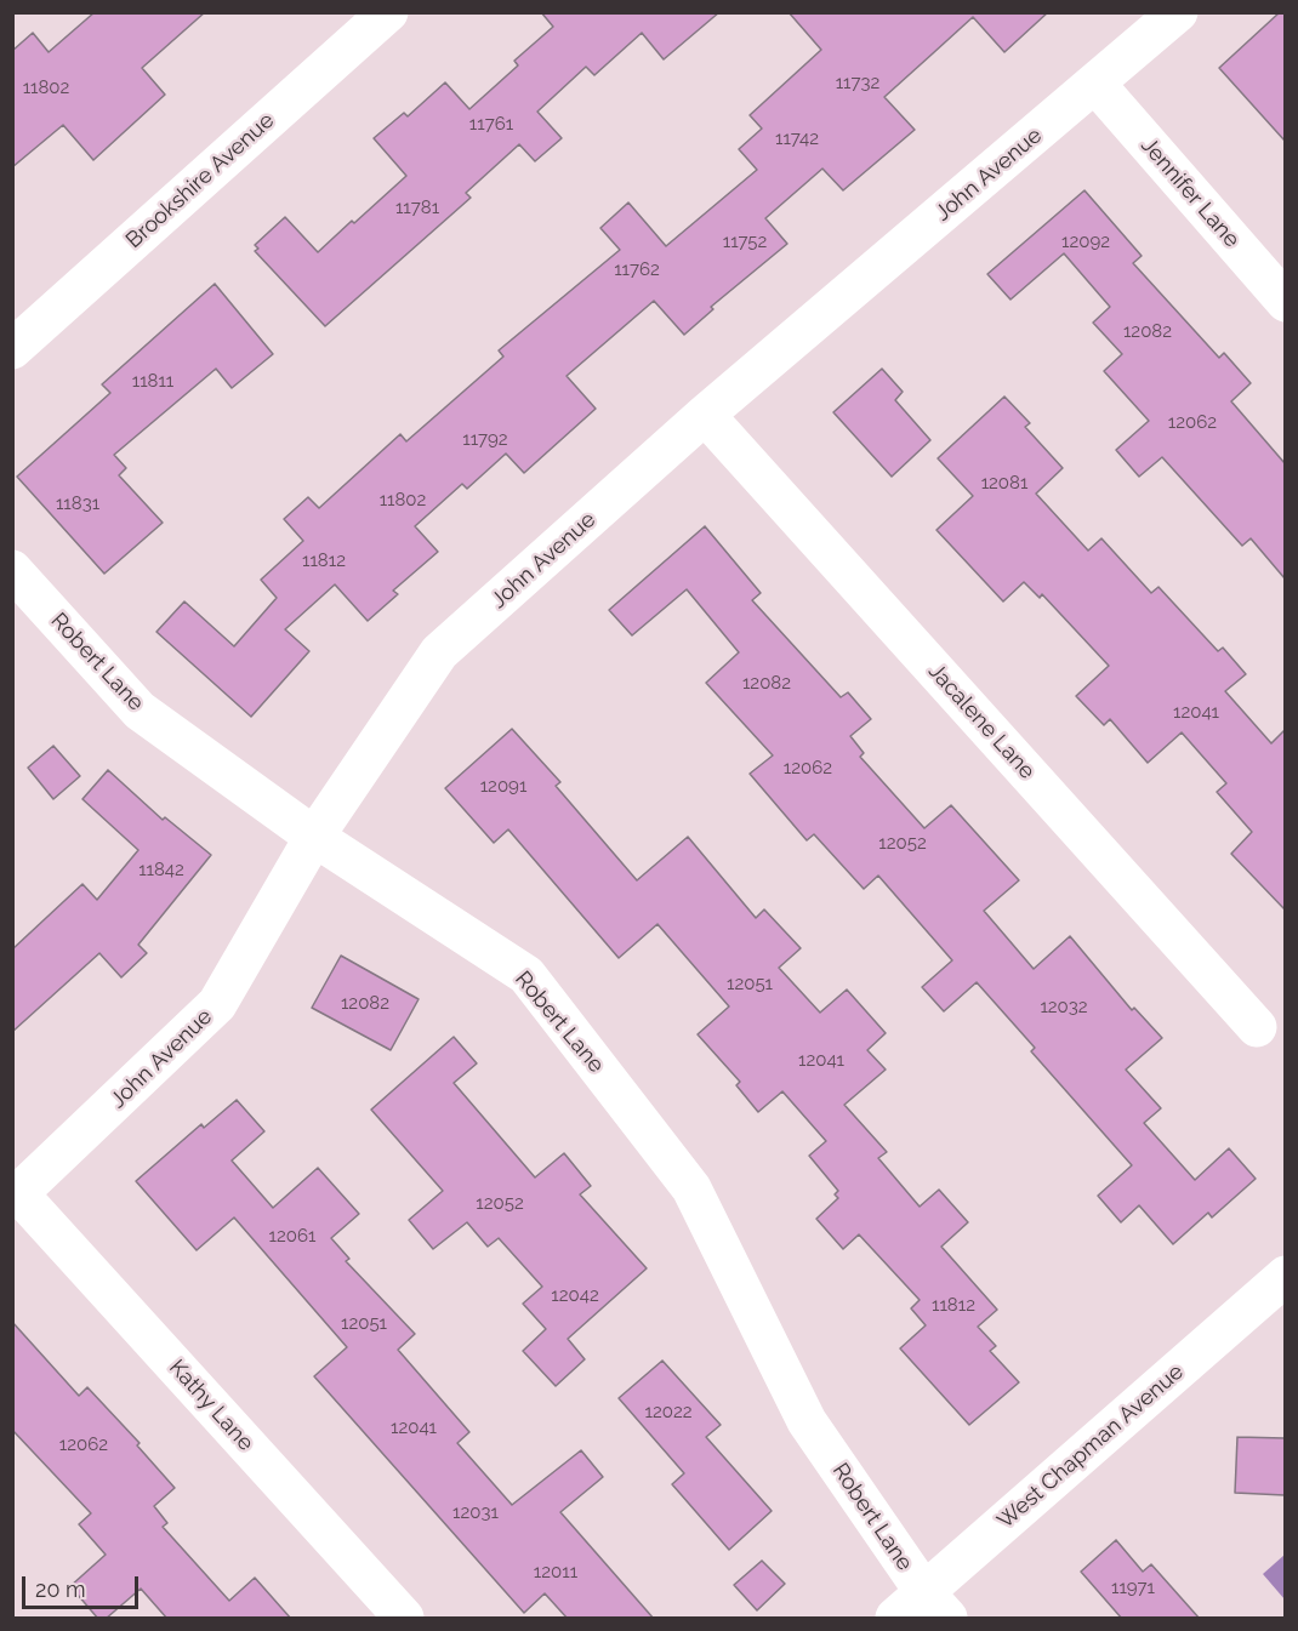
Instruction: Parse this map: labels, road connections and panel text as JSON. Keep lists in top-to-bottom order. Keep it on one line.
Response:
{"streets":{"street":["John Avenue","Brookshire Avenue","Jennifer Lane","Robert Lane","Jacalene Lane","Kathy Lane","West Chapman Avenue"]},"crossings":[["John Avenue","Jennifer Lane"],["John Avenue","Robert Lane"],["John Avenue","Jacalene Lane"],["John Avenue","Kathy Lane"],["Robert Lane","West Chapman Avenue"]],"house_numbers":["11732","11802","11761","11742","11781","11752","12092","11762","12082","11811","12062","11792","12081","11802","11831","11812","12082","12041","12062","12091","12052","11842","12051","12082","12032","12041","12052","12061","12042","11812","12051","12022","12041","12062","12031","12011","11971"],"scale_bar":"20 m"}
